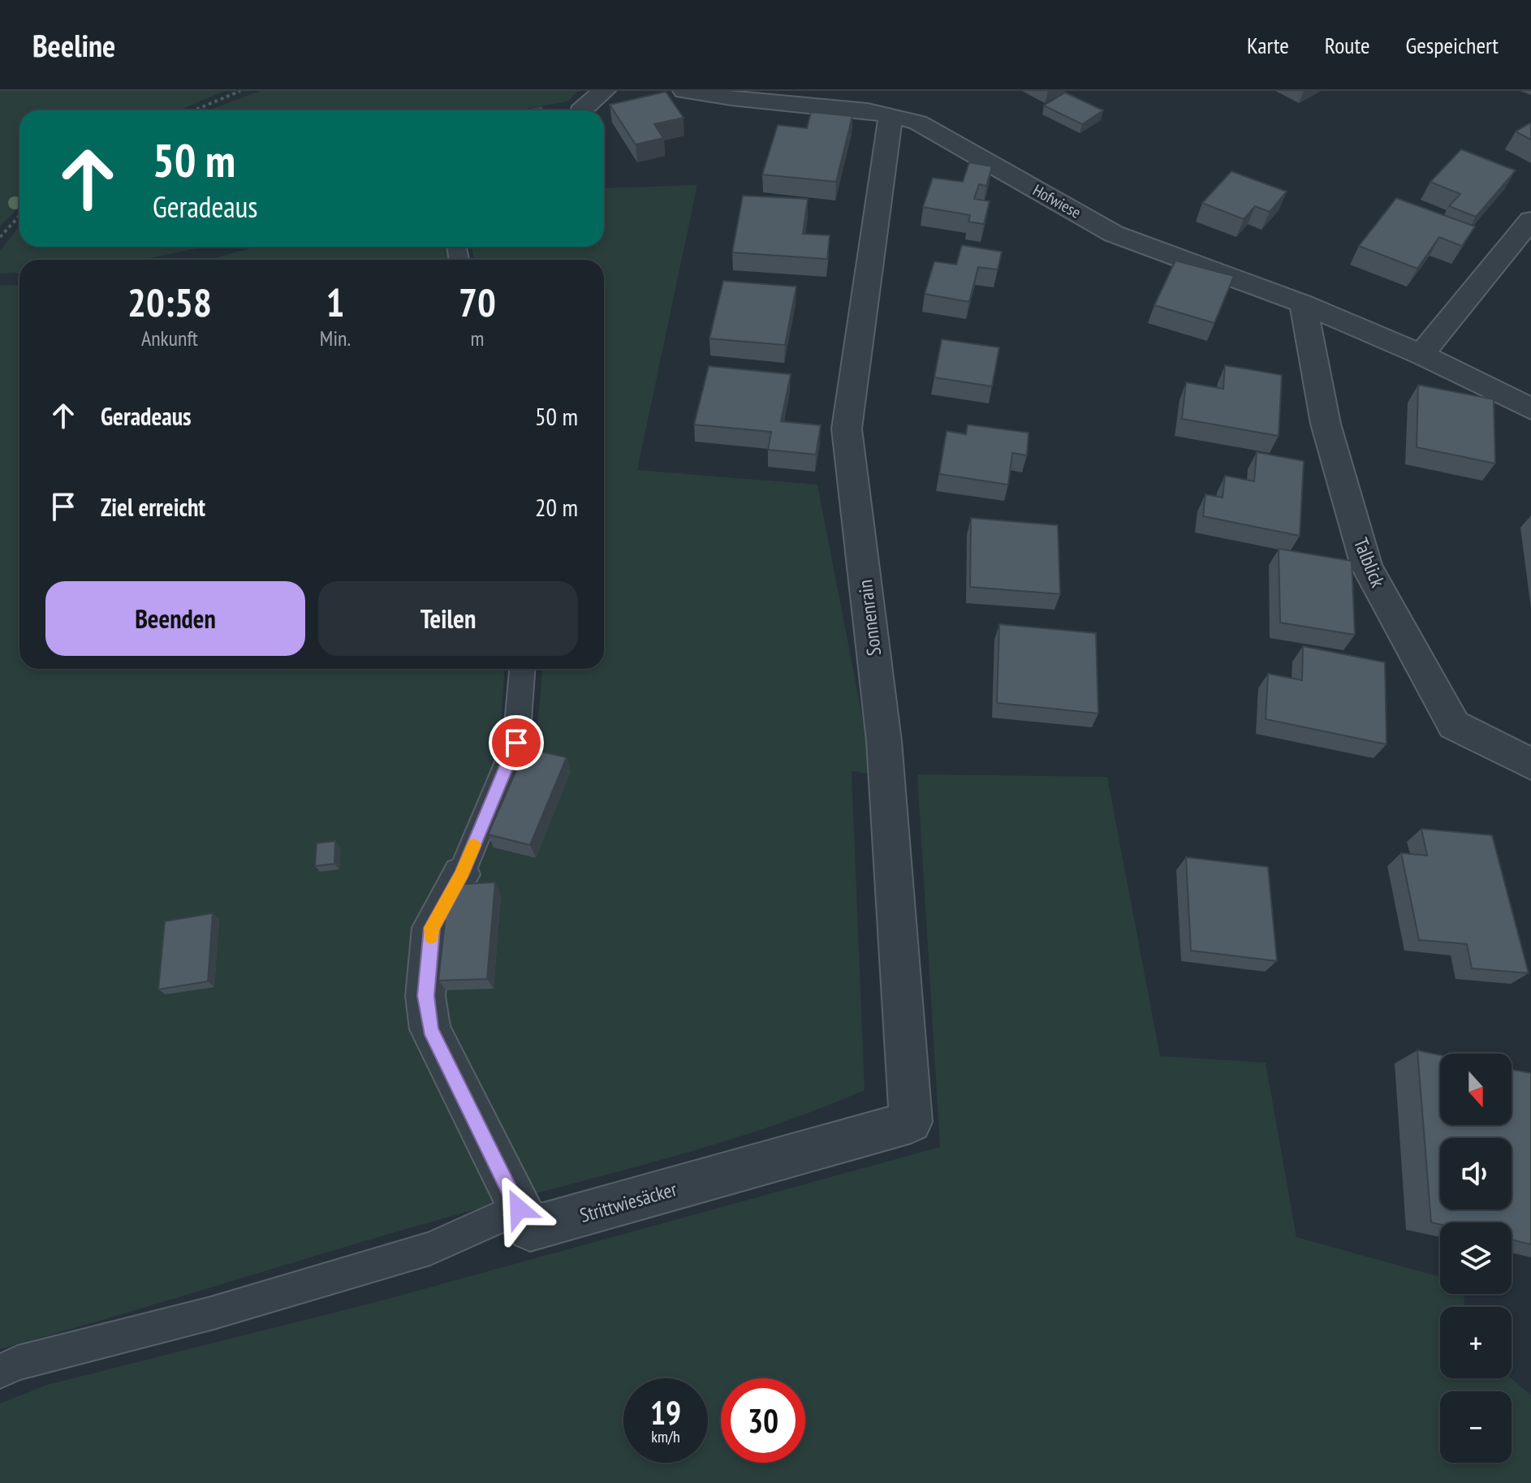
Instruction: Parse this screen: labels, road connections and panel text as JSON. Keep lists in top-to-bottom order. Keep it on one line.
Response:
{"streets":{"street":["Hofwiese","Talblick","Sonnenrain","Strittwiesäcker"]},"crossings":[["Hofwiese","Talblick"],["Hofwiese","Sonnenrain"],["Sonnenrain","Strittwiesäcker"]],"north":"bottom","page":{"header":"Beeline","nav":["Karte","Route","Gespeichert"],"turn":["50 m","Geradeaus"],"eta":["20:58","Ankunft","1","Min.","70","m"],"list":[{"name":"Geradeaus","value":"50 m"},{"name":"Ziel erreicht","value":"20 m"}],"buttons":["Beenden","Teilen"],"map_buttons":["+","−"],"speed":"19 km/h","limit":"30"}}
